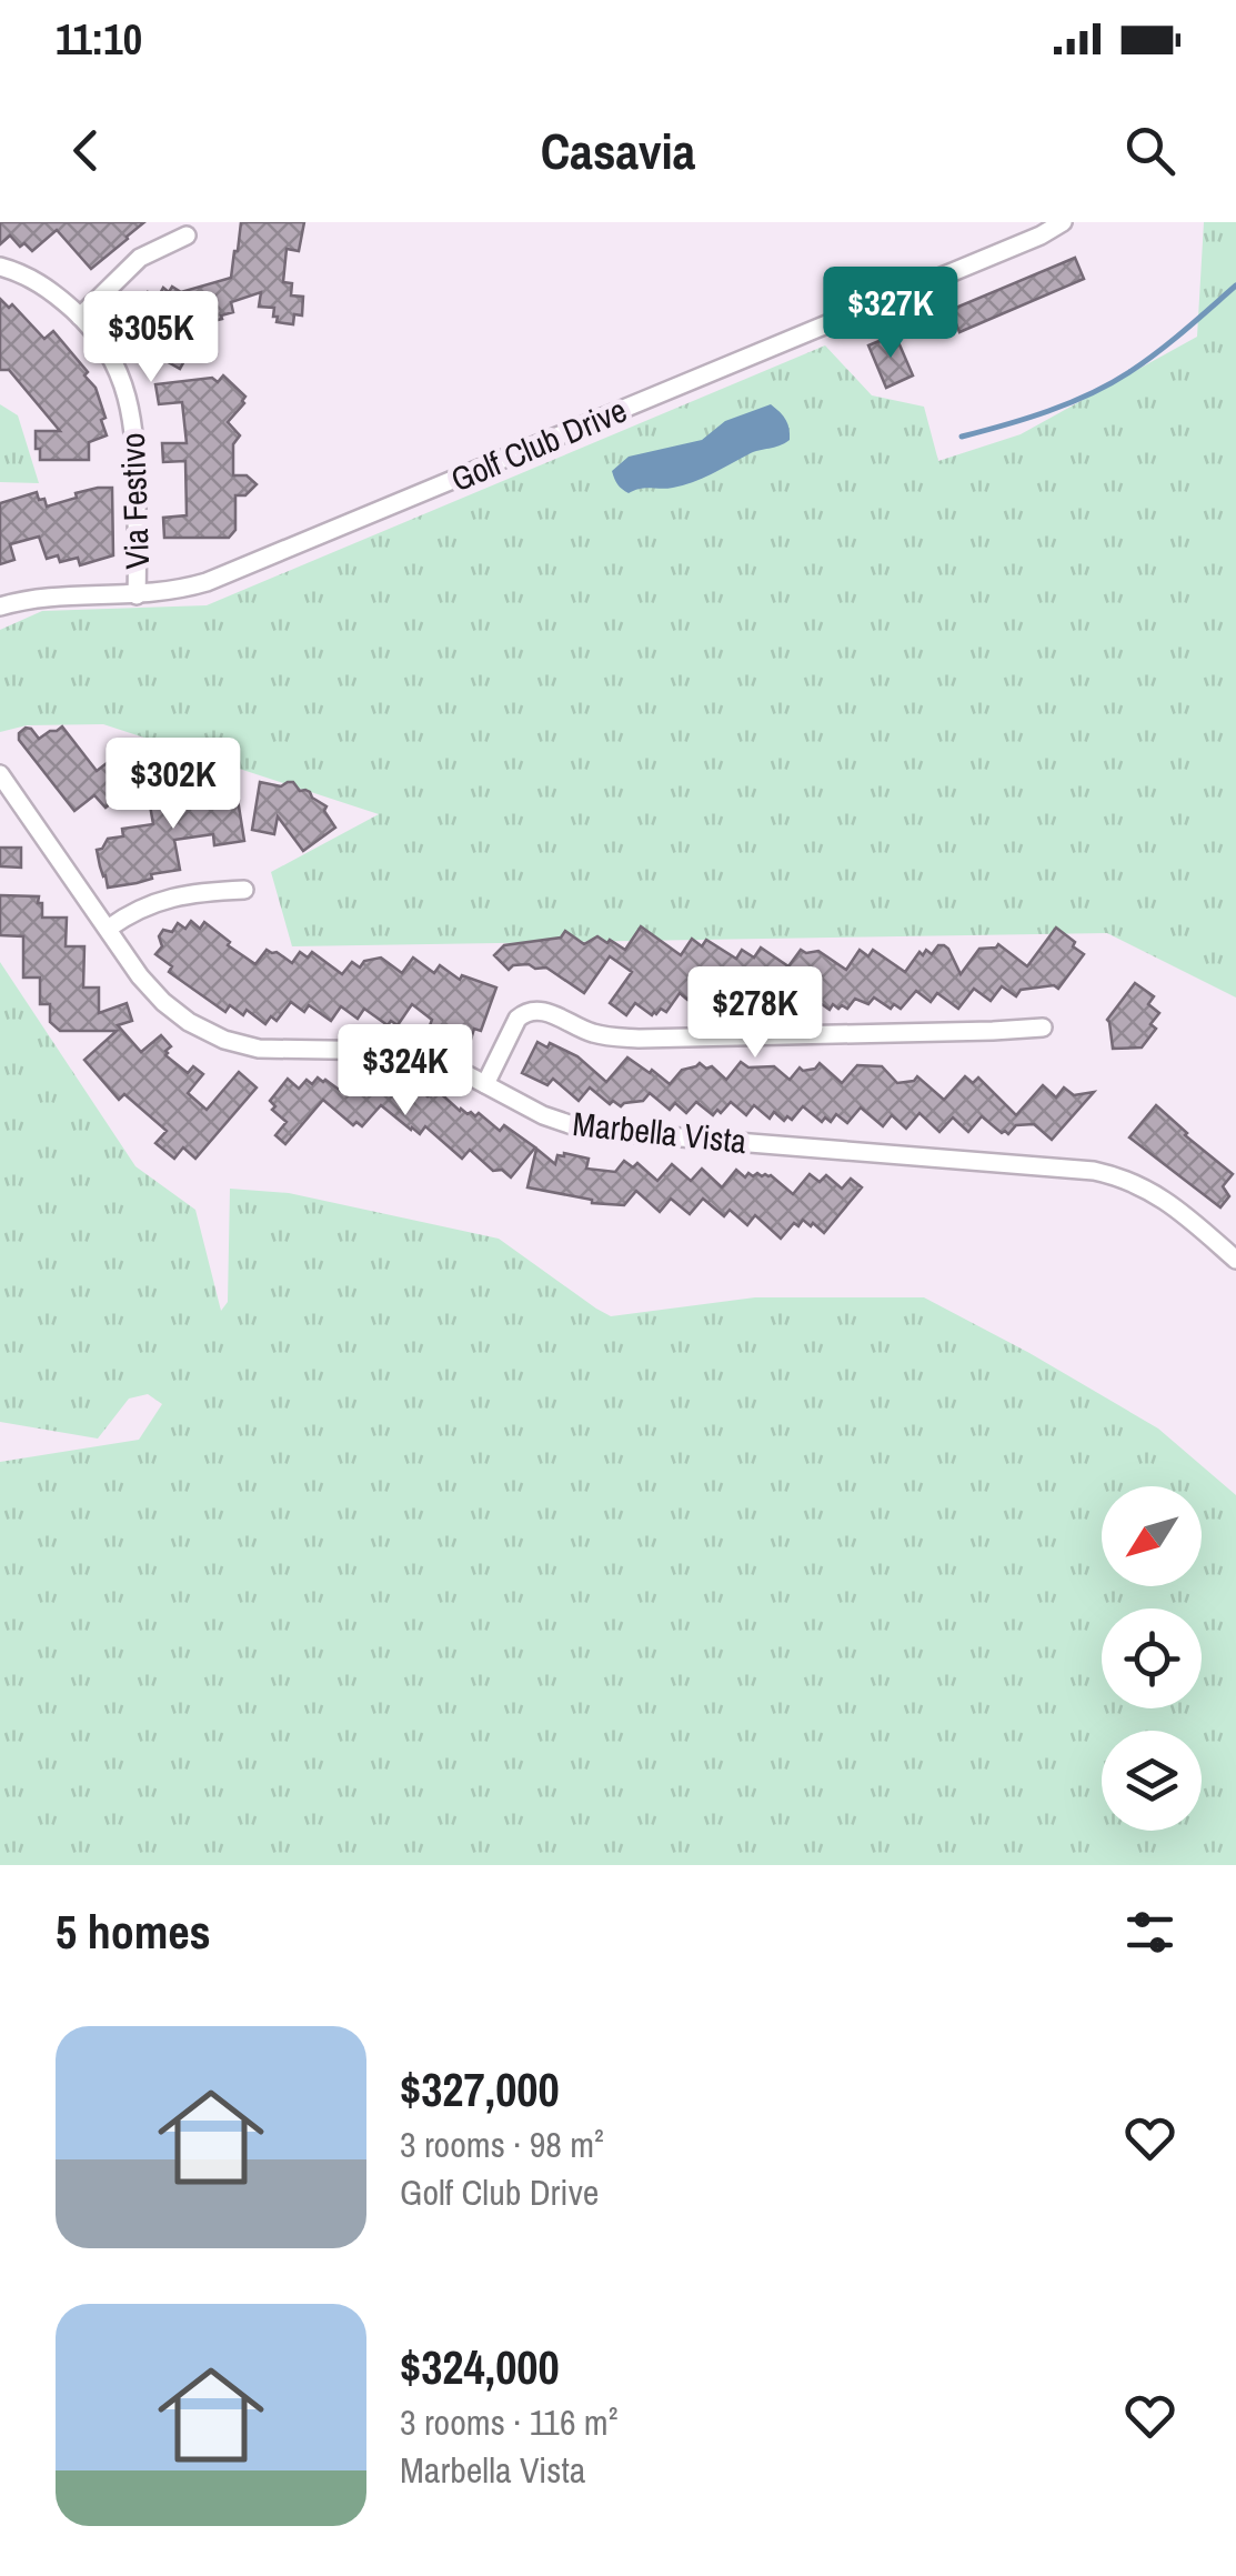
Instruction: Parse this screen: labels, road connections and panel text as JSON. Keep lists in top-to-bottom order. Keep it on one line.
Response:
{"streets":{"street":["Golf Club Drive","Via Festivo","Marbella Vista"]},"crossings":[["Golf Club Drive","Via Festivo"]],"north":"bottom left","page":{"status":"11:10","header":"Casavia","price":["$327K","$305K","$302K","$278K","$324K"],"heading":"5 homes","list":[{"name":"$327,000","note":"3 rooms · 98 m² · Golf Club Drive"},{"name":"$324,000","note":"3 rooms · 116 m² · Marbella Vista"}]}}
